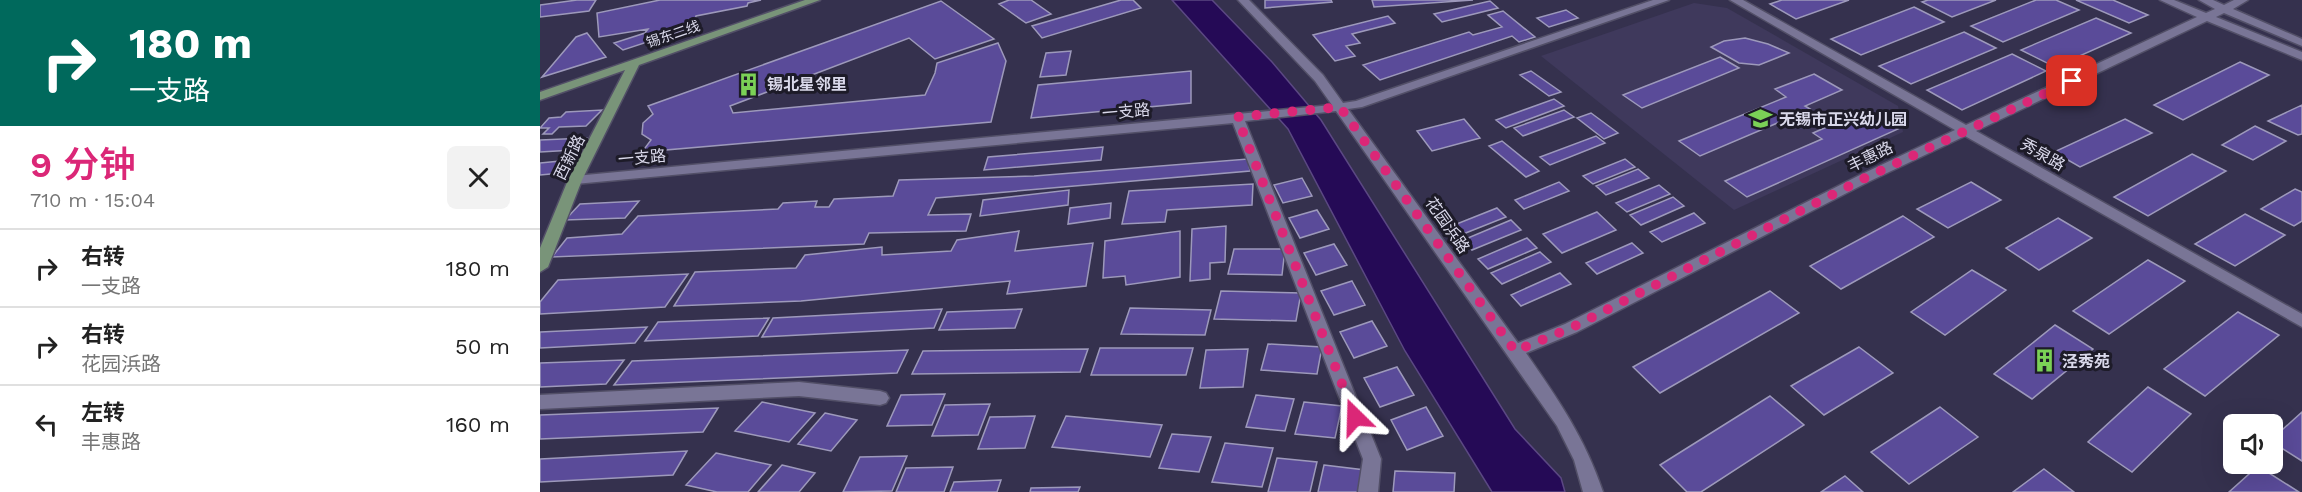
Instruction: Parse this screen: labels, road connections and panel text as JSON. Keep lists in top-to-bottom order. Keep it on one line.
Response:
{"streets":{"main road":["锡东二线","西新路"],"street":["一支路","秀泉路","丰惠路","花园浜路"]},"crossings":[["锡东二线","西新路"],["一支路","西新路"],["一支路","花园浜路"],["秀泉路","丰惠路"],["丰惠路","花园浜路"]],"places":{"building":["锡北星邻里","泾秀苑"],"school or university":["无锡市正兴幼儿园"]},"page":{"turn":["180 m","一支路"],"heading":["9 分钟","710 m · 15:04"],"list":[{"name":"右转","note":"一支路","value":"180 m"},{"name":"右转","note":"花园浜路","value":"50 m"},{"name":"左转","note":"丰惠路","value":"160 m"}]}}
